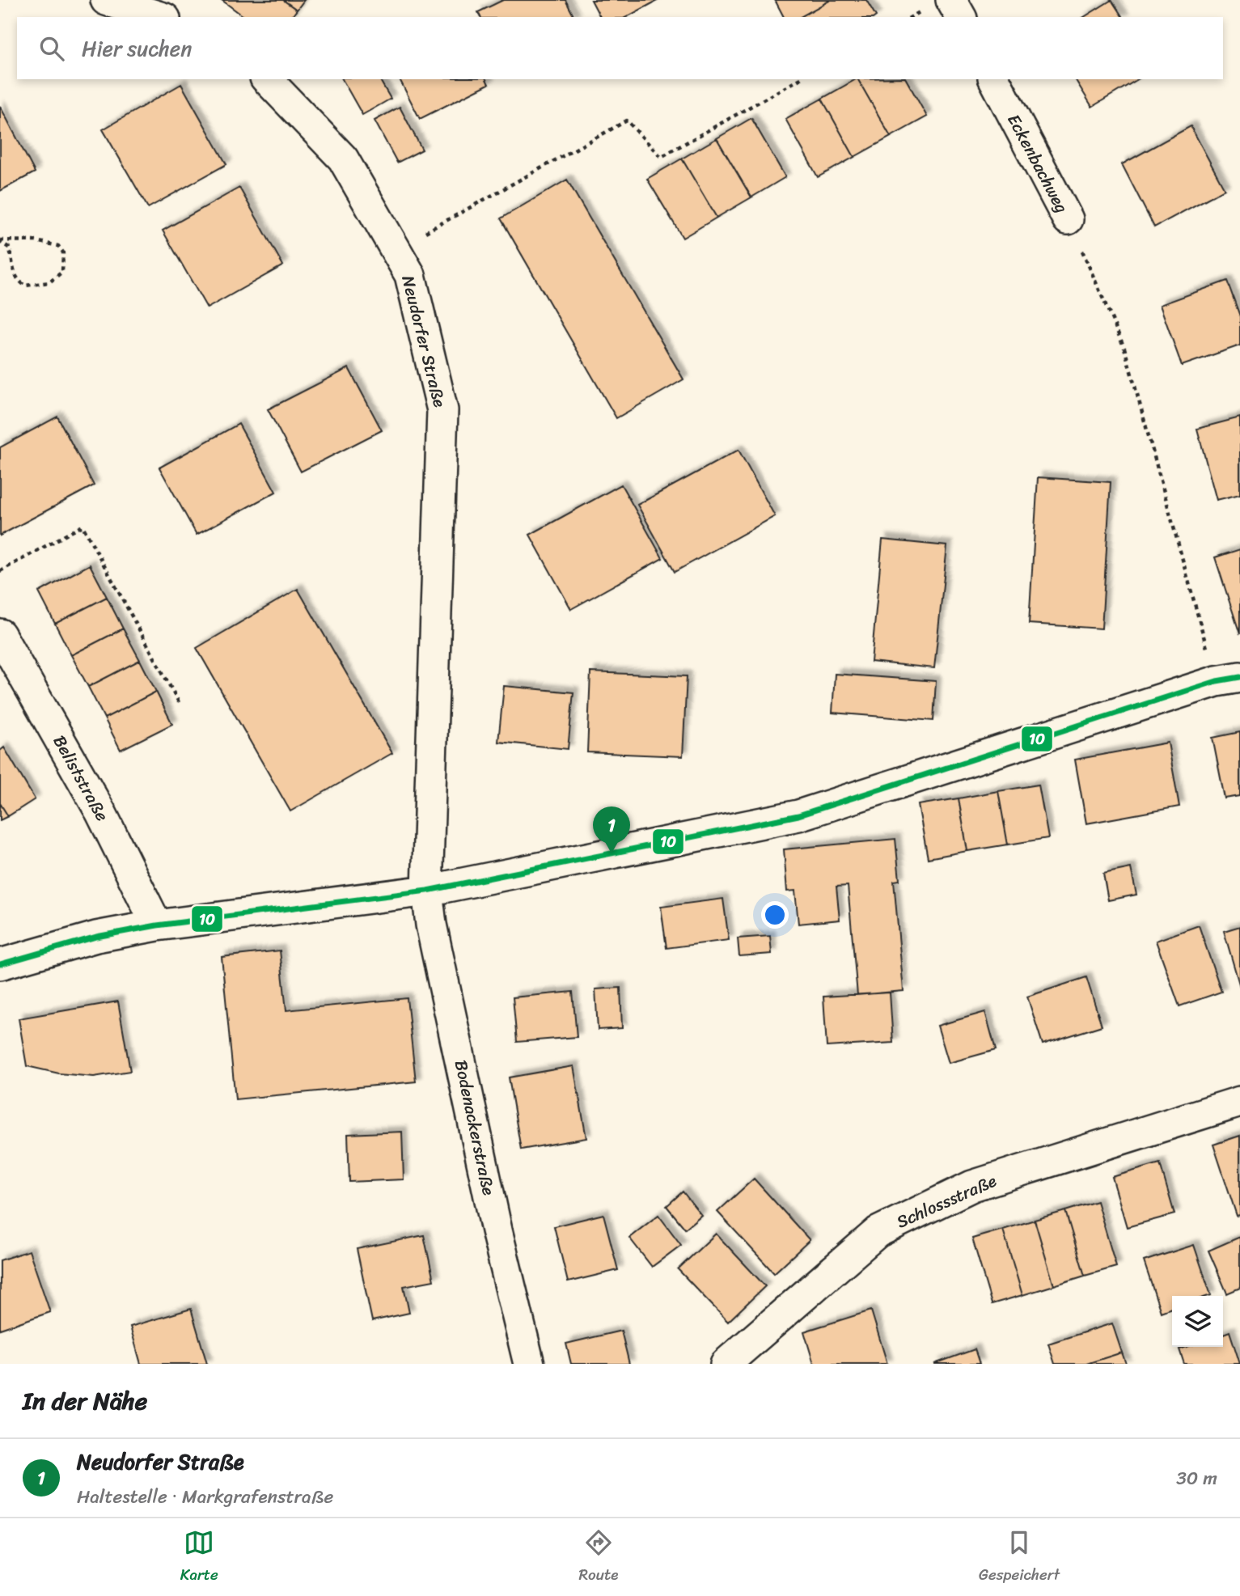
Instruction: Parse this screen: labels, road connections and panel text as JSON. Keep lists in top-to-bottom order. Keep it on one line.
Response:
{"streets":{"street":["Eckenbachweg","Neudorfer Straße","Beliststraße","Bodenackerstraße","Schlossstraße"]},"crossings":[["Neudorfer Straße","Bodenackerstraße"]],"lines":["transit line 10"],"page":{"search":"Hier suchen","pins":"1","heading":"In der Nähe","list":[{"mark":"1","name":"Neudorfer Straße","note":"Haltestelle · Markgrafenstraße","value":"30 m"}],"nav":["Karte","Route","Gespeichert"]}}
